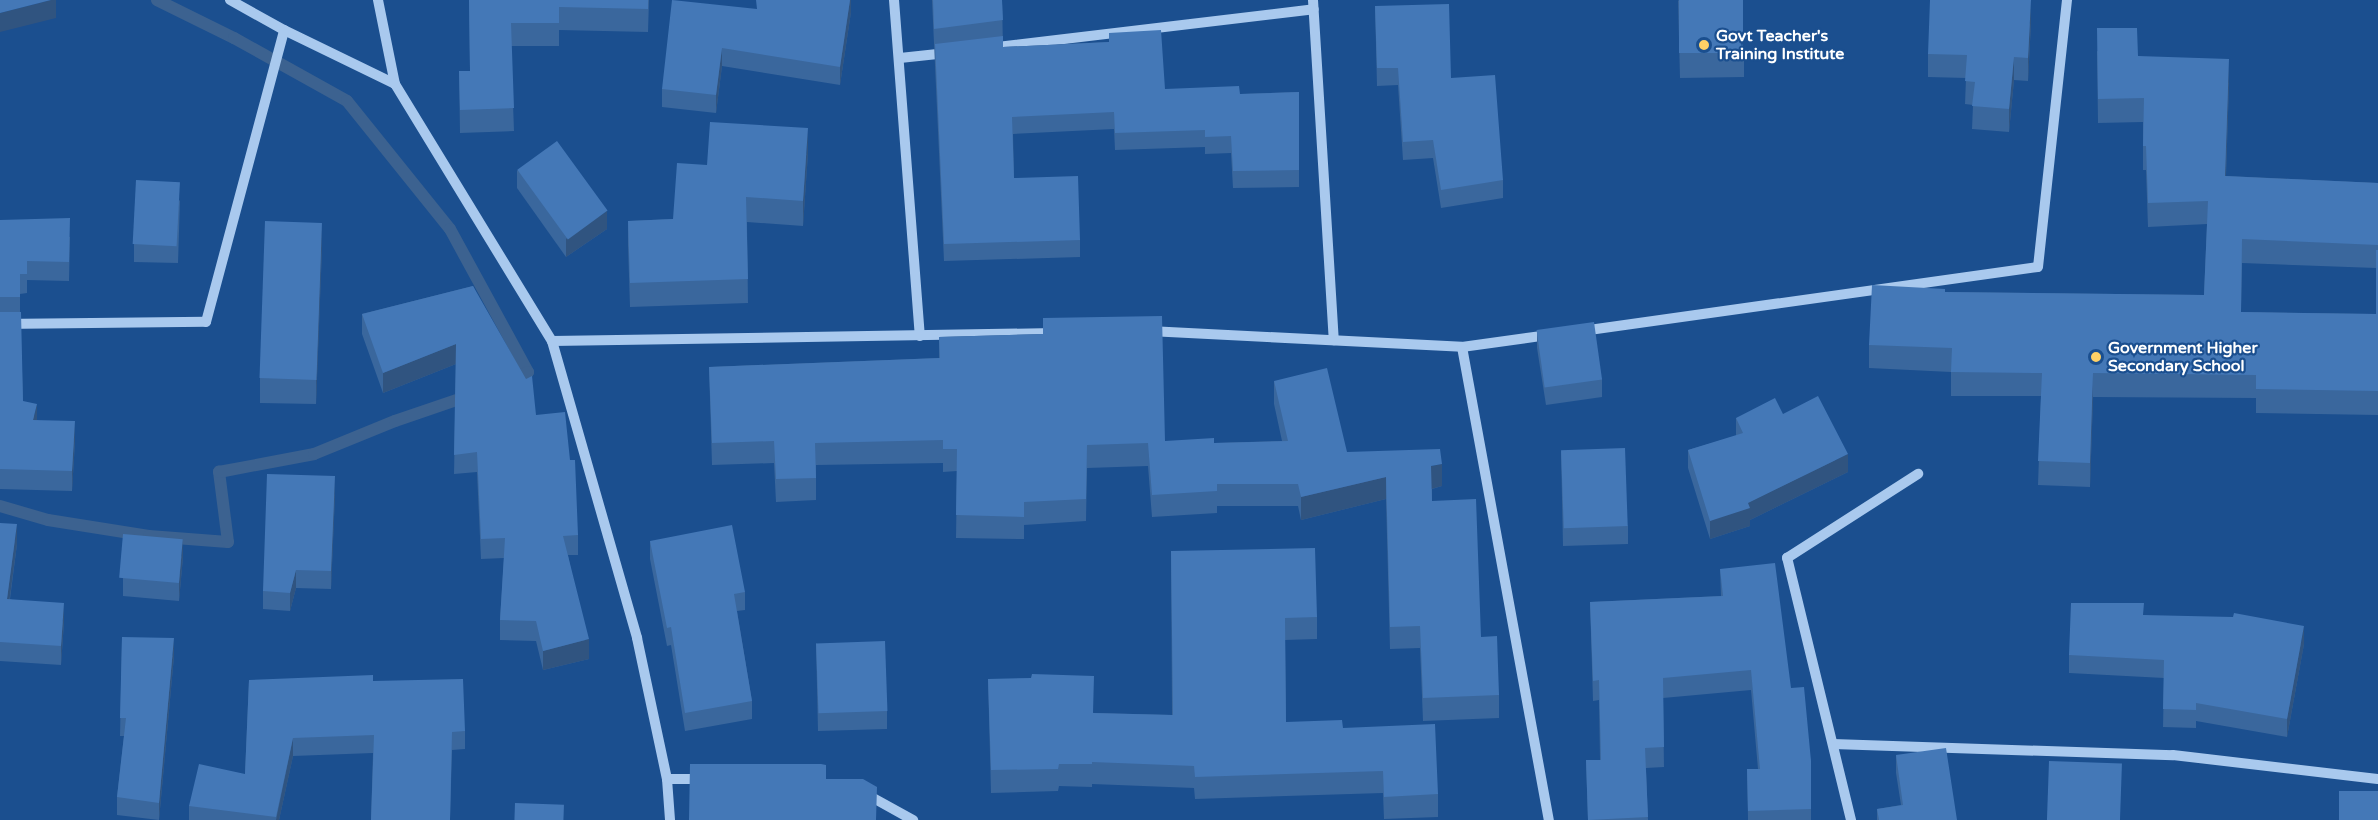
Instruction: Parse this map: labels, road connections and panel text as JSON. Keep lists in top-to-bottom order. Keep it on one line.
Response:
{"places":["Govt Teacher's Training Institute","Government Higher Secondary School"]}
